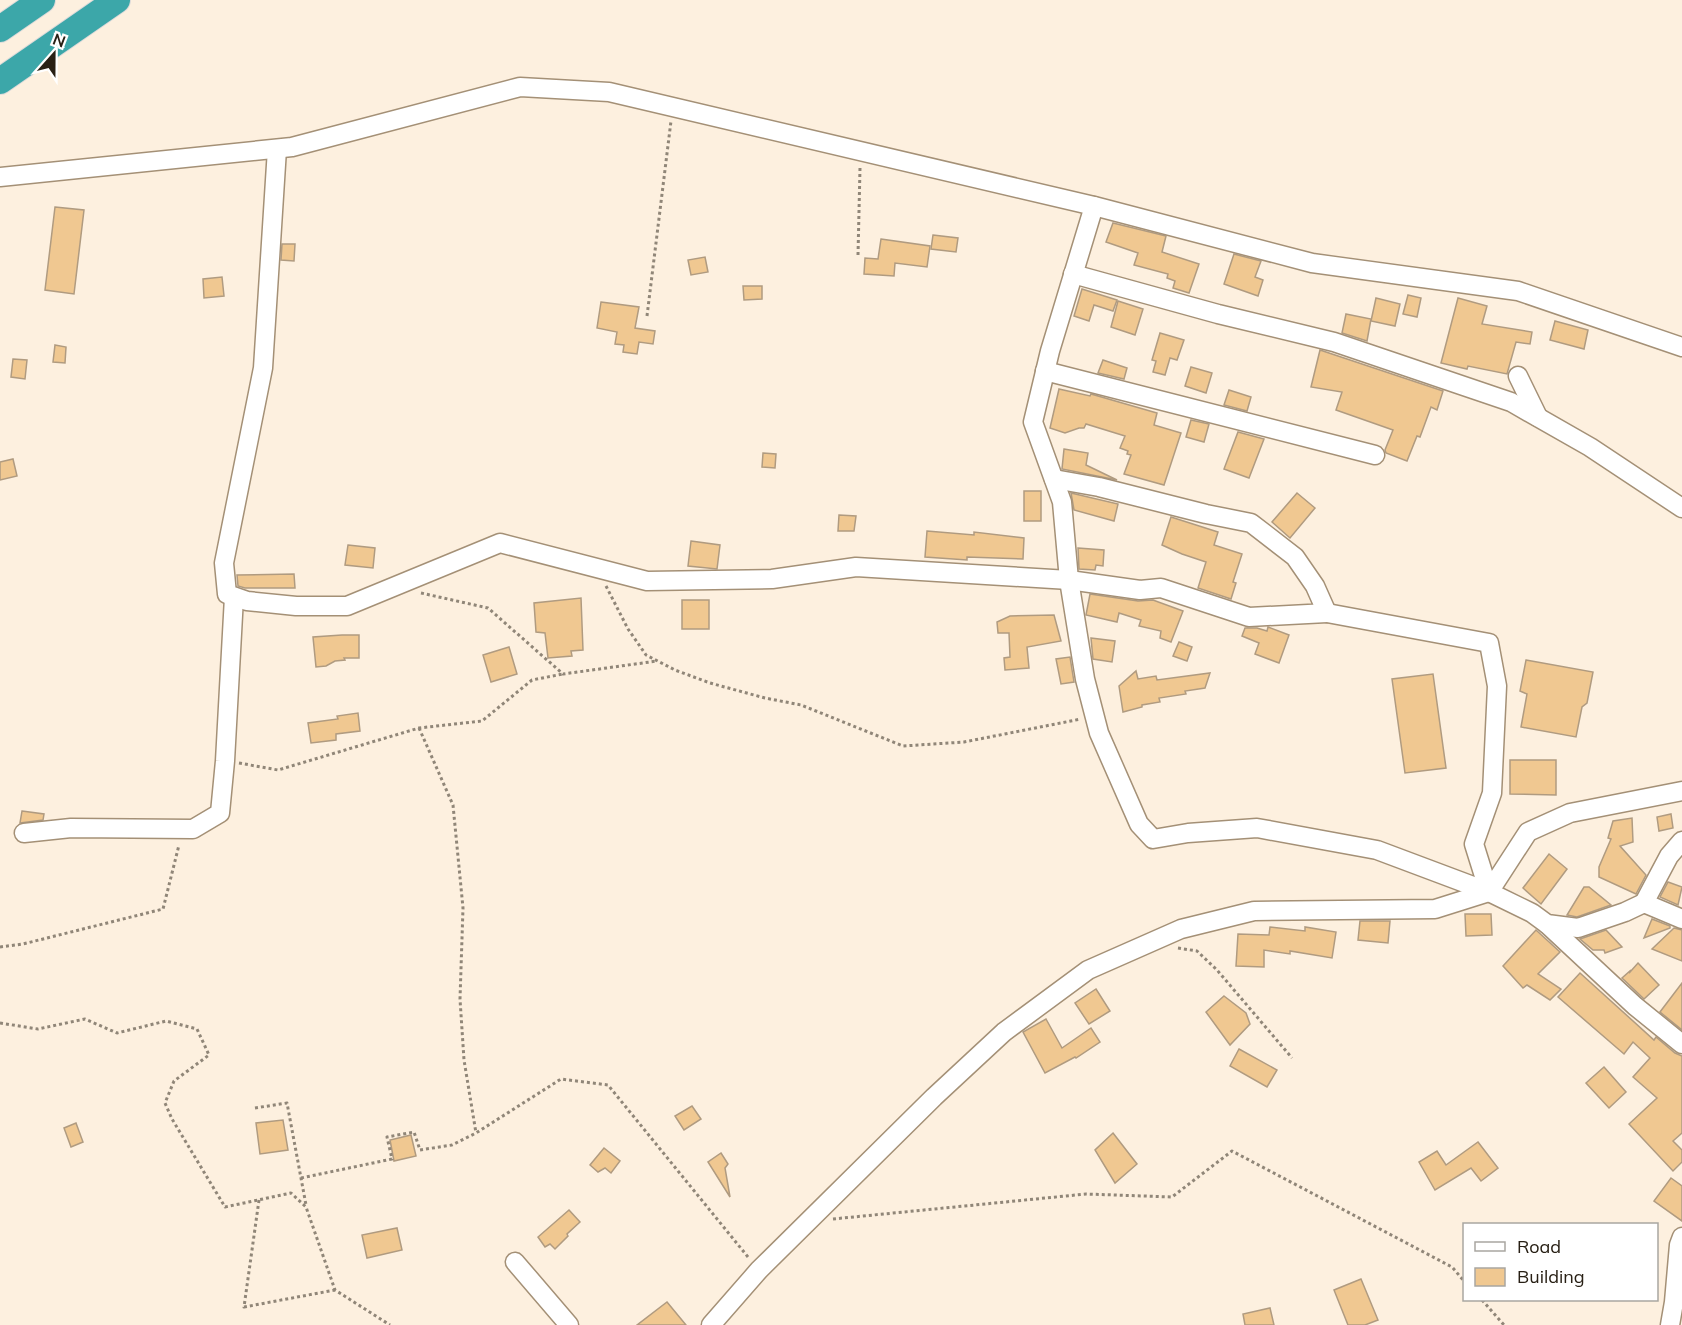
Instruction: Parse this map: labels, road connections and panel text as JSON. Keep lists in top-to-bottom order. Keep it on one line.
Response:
{"legend":["Road","Building"],"north":"top"}
